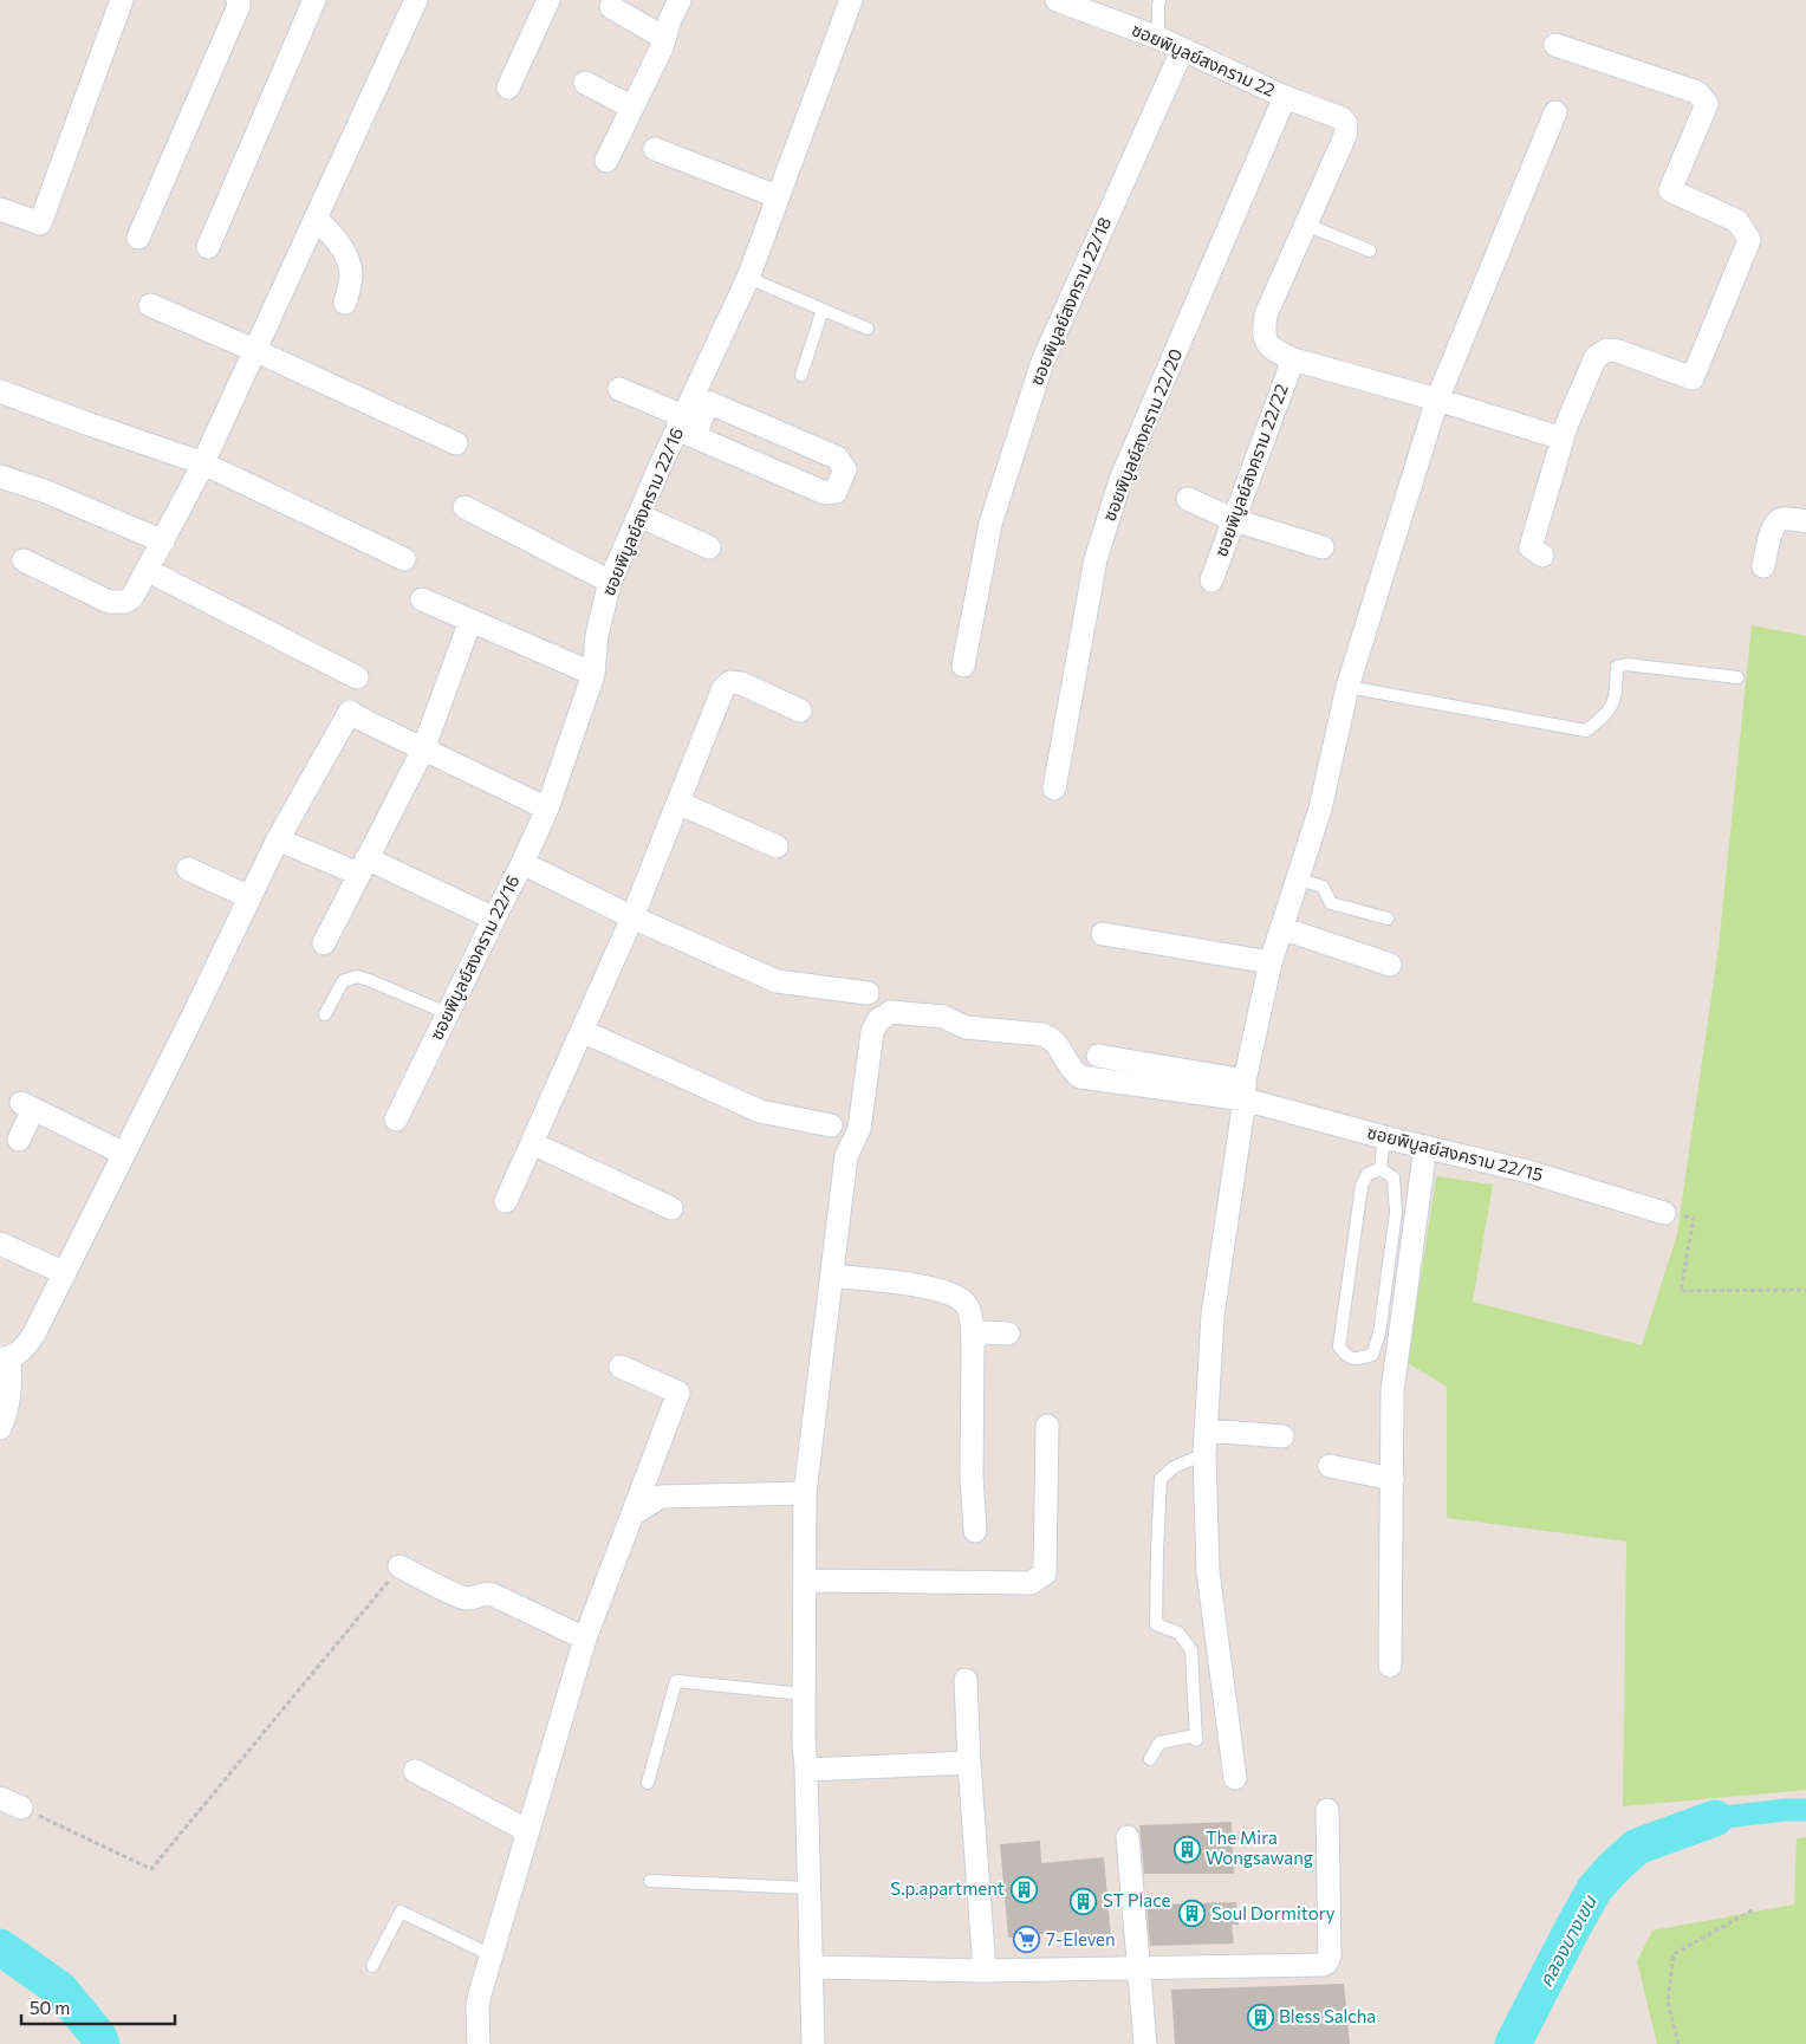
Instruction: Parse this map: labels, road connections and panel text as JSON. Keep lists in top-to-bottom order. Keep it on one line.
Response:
{"streets":{"street":["ซอยพิบูลย์สงคราม 22","ซอยพิบูลย์สงคราม 22/18","ซอยพิบูลย์สงคราม 22/20","ซอยพิบูลย์สงคราม 22/22","ซอยพิบูลย์สงคราม 22/16","ซอยพิบูลย์สงคราม 22/15"]},"crossings":[["ซอยพิบูลย์สงคราม 22","ซอยพิบูลย์สงคราม 22/18"],["ซอยพิบูลย์สงคราม 22","ซอยพิบูลย์สงคราม 22/20"]],"water":["คลองบางเขน"],"places":{"building":["The Mira Wongsawang","S.p.apartment","ST Place","Soul Dormitory","Bless Salcha"],"supermarket":["7-Eleven"]},"scale_bar":"50 m"}
